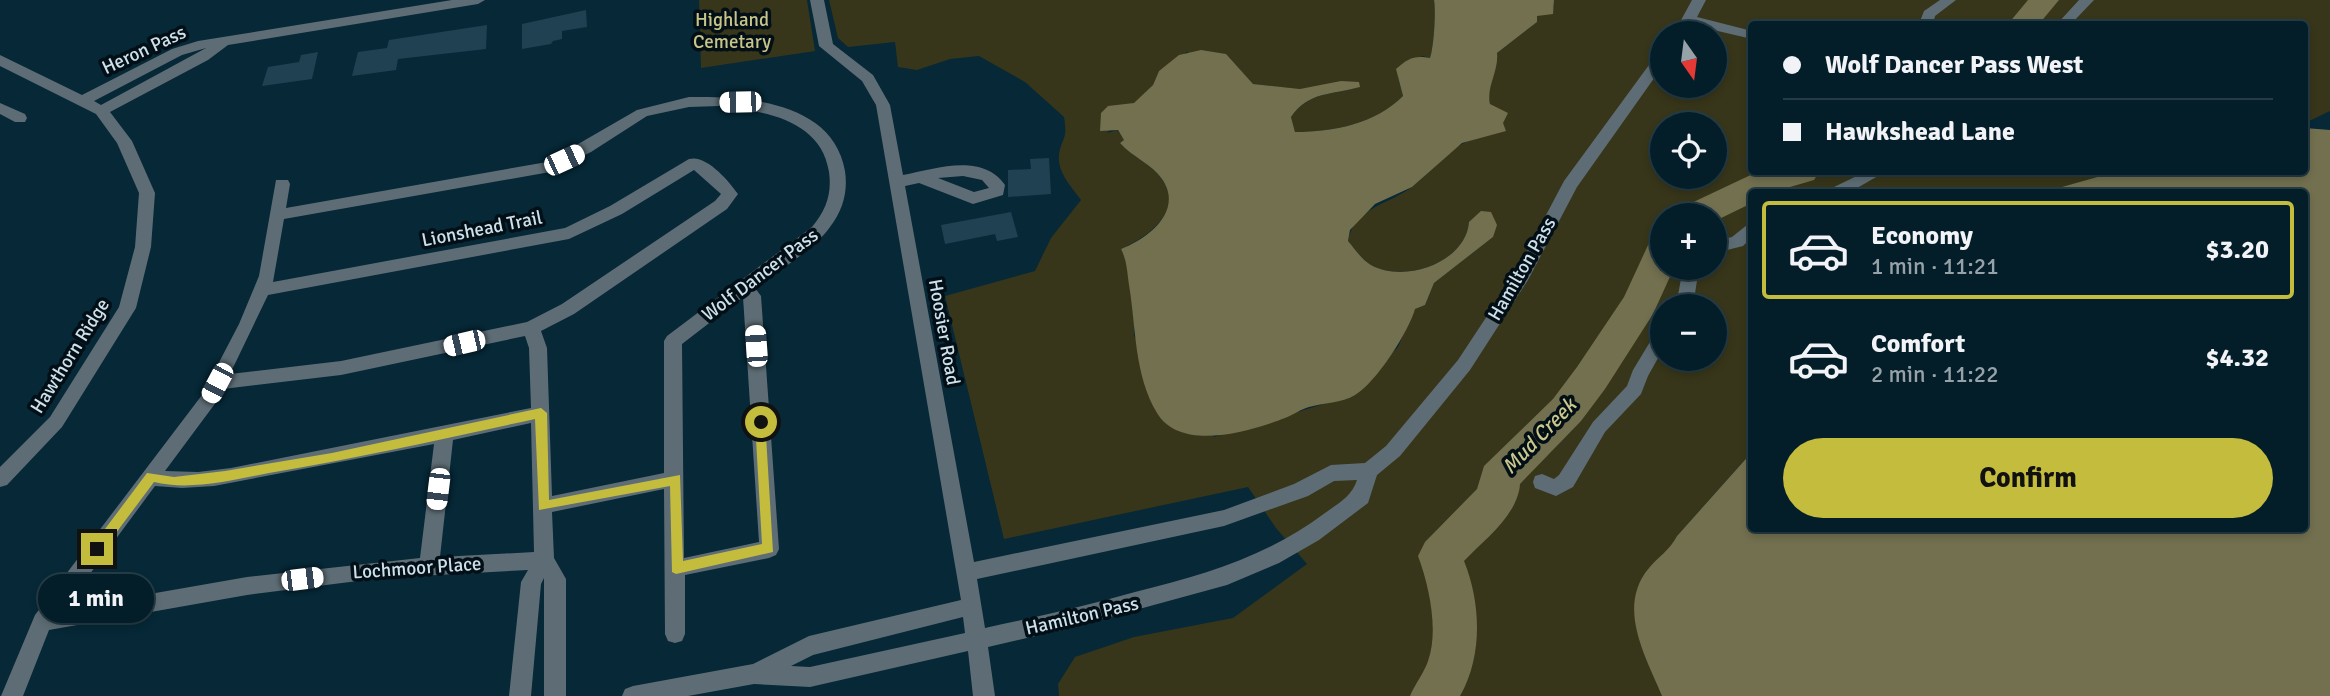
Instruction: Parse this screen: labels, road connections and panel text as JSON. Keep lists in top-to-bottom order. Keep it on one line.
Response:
{"streets":{"street":["Heron Pass","Lionshead Trail","Hamilton Pass","Wolf Dancer Pass","Hoosier Road","Hawthorn Ridge","Lochmoor Place"]},"crossings":[["Heron Pass","Hawthorn Ridge"],["Hamilton Pass","Hoosier Road"]],"water":["Mud Creek"],"parks":["Highland Cemetary"],"north":"bottom","page":{"map_buttons":["+","−"],"banner":["Wolf Dancer Pass West","Hawkshead Lane"],"list":[{"name":"Economy","note":"1 min · 11:21","value":"$3.20"},{"name":"Comfort","note":"2 min · 11:22","value":"$4.32"}],"buttons":"Confirm","bubble":"1 min"}}
